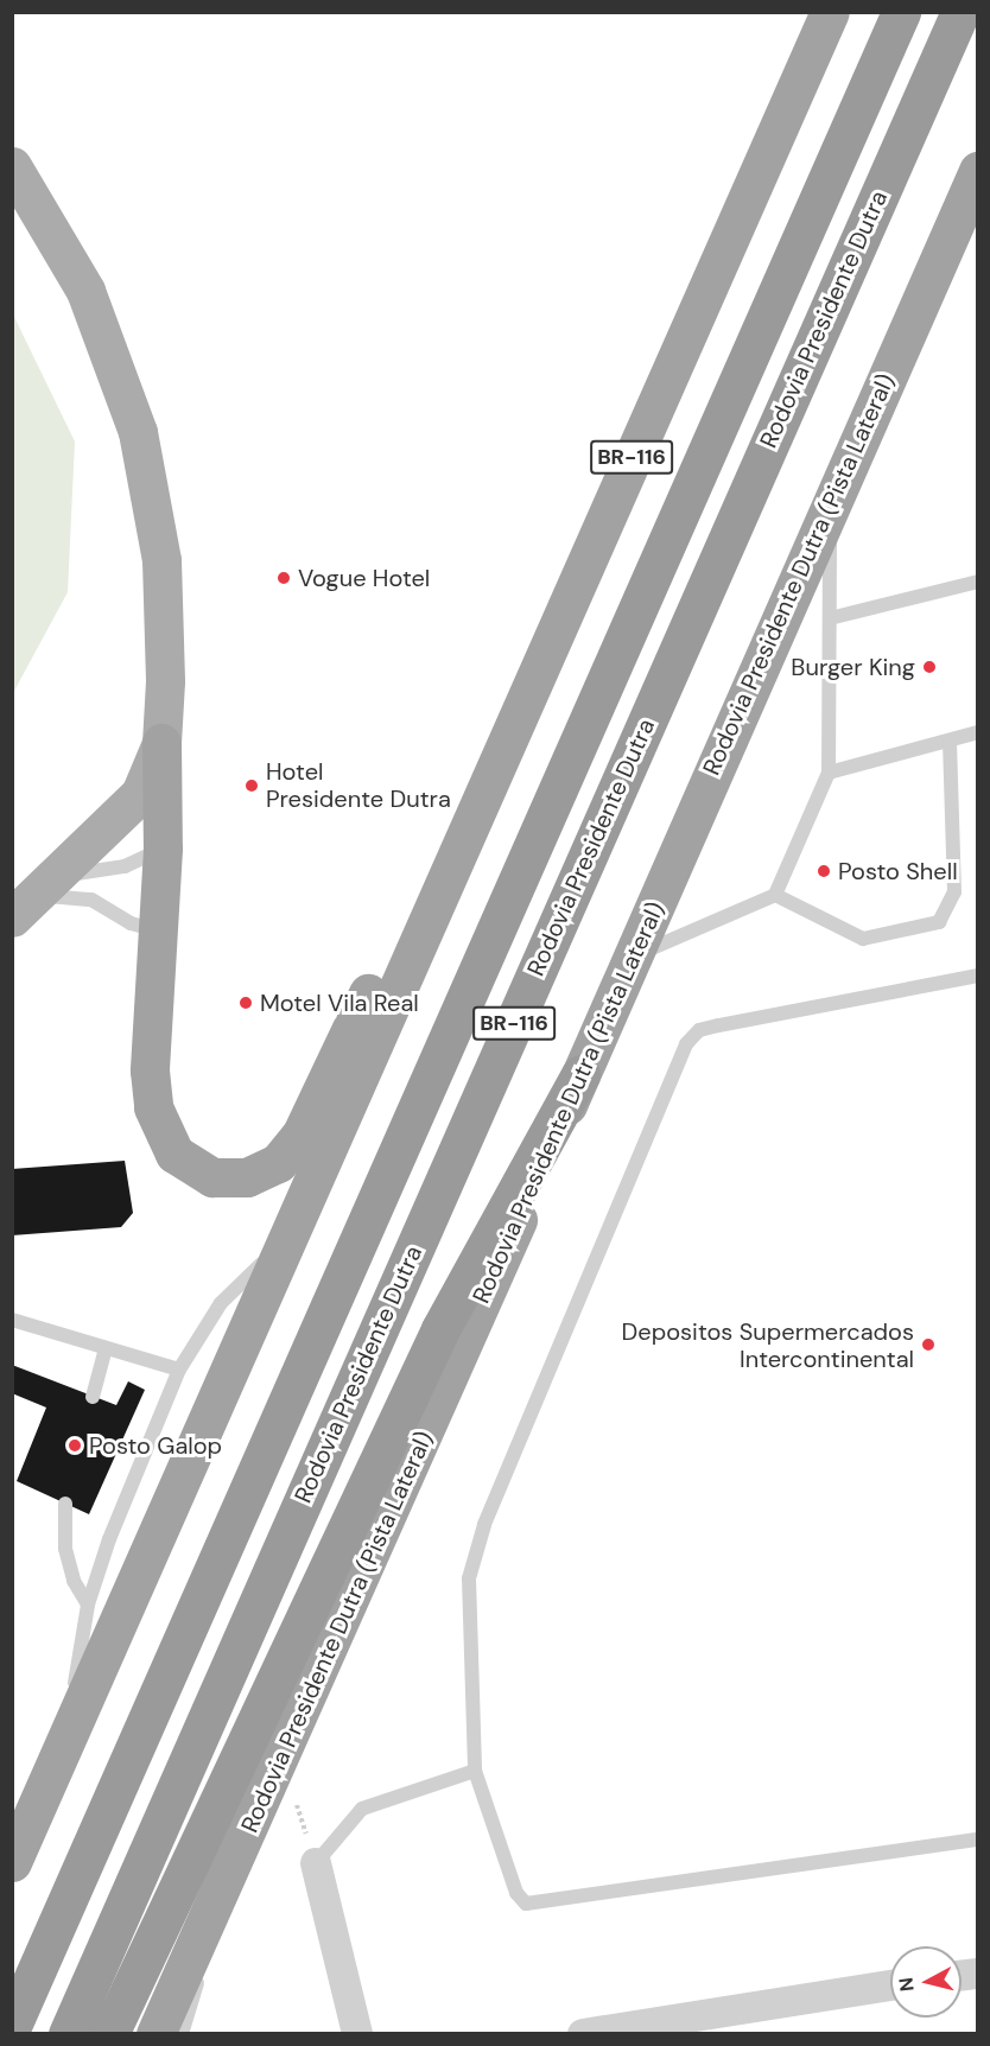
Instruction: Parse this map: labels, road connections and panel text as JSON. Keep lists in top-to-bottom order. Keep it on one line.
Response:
{"streets":{"highway":["Rodovia Presidente Dutra","BR-116","Rodovia Presidente Dutra (Pista Lateral)"]},"places":["Vogue Hotel","Burger King","Hotel Presidente Dutra","Posto Shell","Motel Vila Real","Depositos Supermercados Intercontinental","Posto Galop"],"north":"left"}
